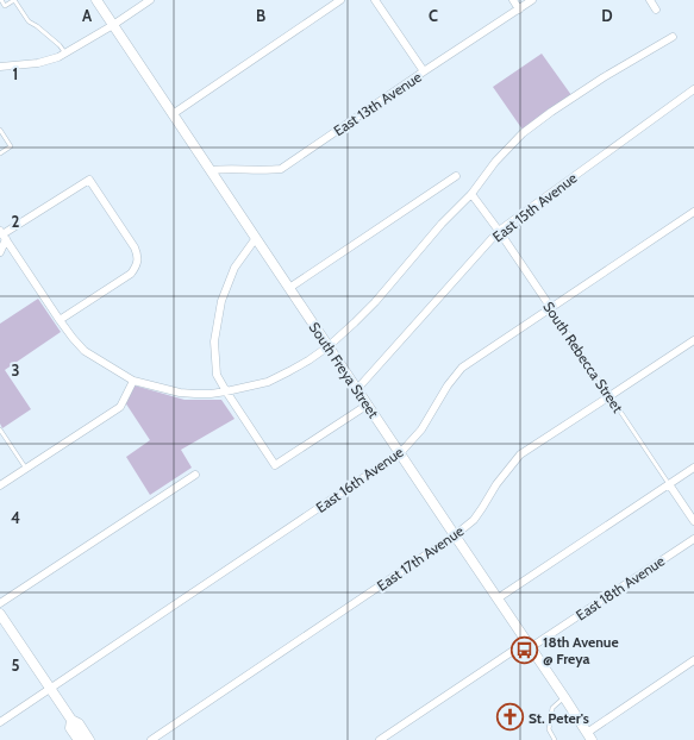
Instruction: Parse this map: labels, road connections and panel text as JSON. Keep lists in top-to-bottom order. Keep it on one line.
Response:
{"streets":{"main road":["South Freya Street"],"street":["East 13th Avenue","East 15th Avenue","South Rebecca Street","East 16th Avenue","East 17th Avenue","East 18th Avenue"]},"crossings":[["East 13th Avenue","South Freya Street"],["East 15th Avenue","South Rebecca Street"],["East 15th Avenue","South Freya Street"],["South Rebecca Street","East 16th Avenue"],["South Rebecca Street","East 17th Avenue"],["South Freya Street","East 16th Avenue"],["South Freya Street","East 17th Avenue"],["South Freya Street","East 18th Avenue"]],"places":{"bus stop":["18th Avenue @ Freya"],"church":["St. Peter's"]},"grid":{"columns":["A","B","C","D"],"rows":["1","2","3","4","5"]}}
